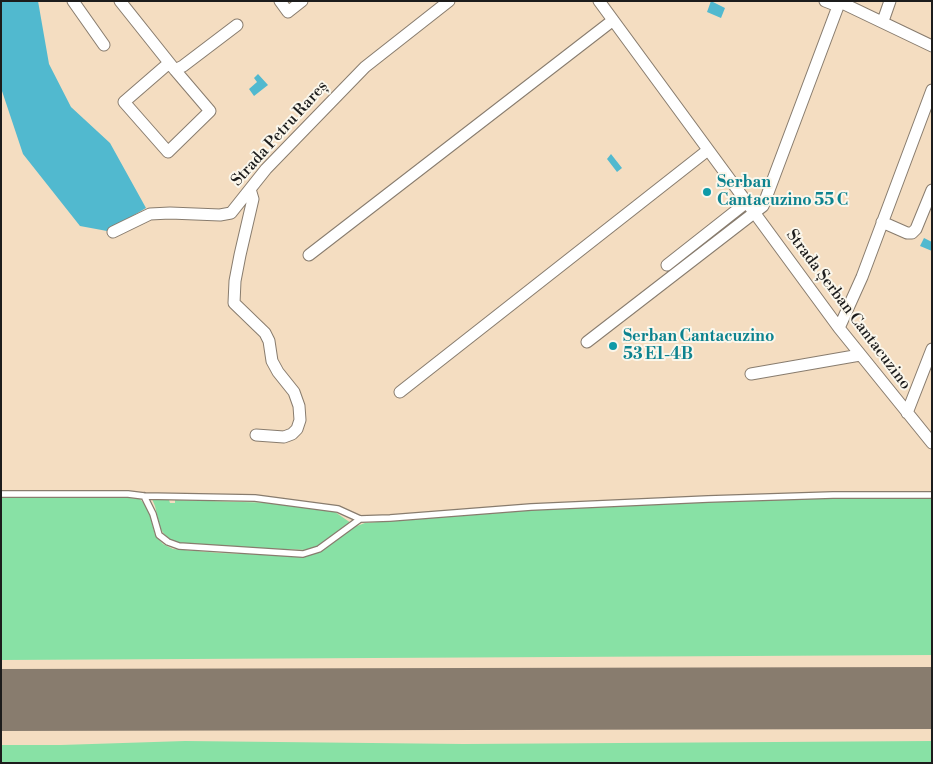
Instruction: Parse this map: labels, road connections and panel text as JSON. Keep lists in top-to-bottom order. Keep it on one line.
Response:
{"streets":{"street":["Strada Petru Rareș","Strada Șerban Cantacuzino"]},"places":["Serban Cantacuzino 55 C","Serban Cantacuzino 53 E1-4B"]}
